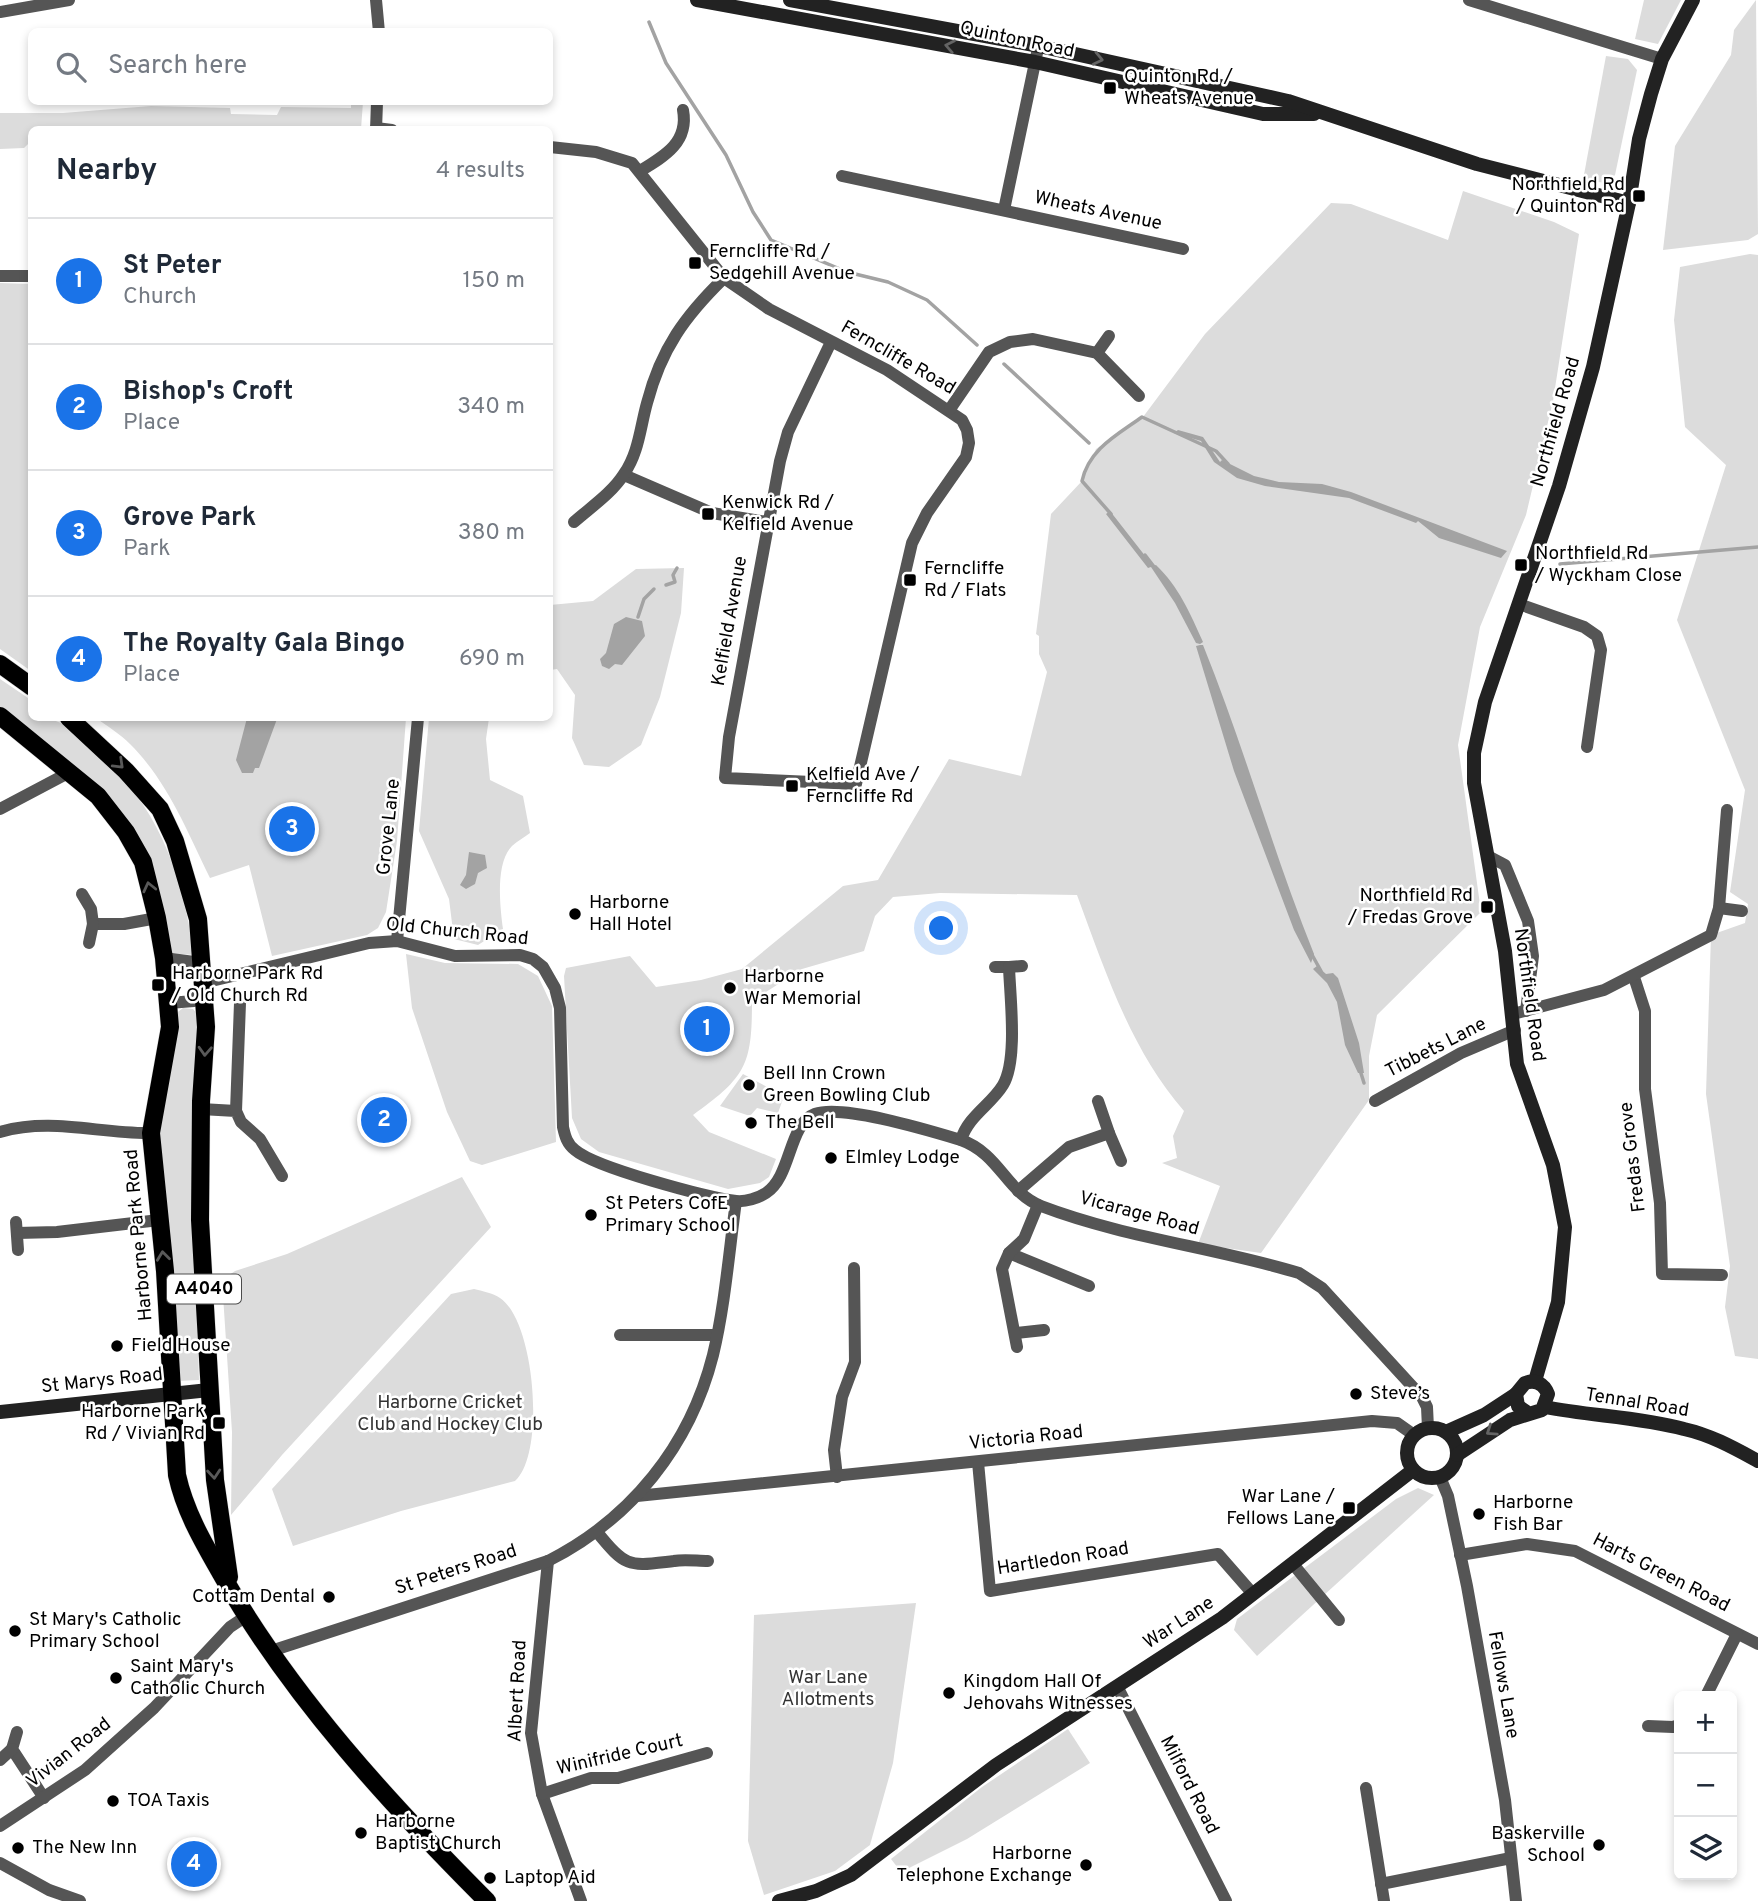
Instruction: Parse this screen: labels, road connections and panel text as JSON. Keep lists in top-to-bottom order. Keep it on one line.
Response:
{"streets":{"main road":["Harborne Park Road","A4040"],"street":["Quinton Road","Wheats Avenue","Ferncliffe Road","Northfield Road","Kelfield Avenue","Grove Lane","Old Church Road","Tibbets Lane","Fredas Grove","Vicarage Road","St Marys Road","Tennal Road","Victoria Road","Hartledon Road","St Peters Road","Harts Green Road","War Lane","Fellows Lane","Albert Road","Vivian Road","Winifride Court","Milford Road"]},"crossings":[["Quinton Road","Wheats Avenue"],["Quinton Road","Northfield Road"],["Ferncliffe Road","Kelfield Avenue"],["Northfield Road","Tibbets Lane"],["Northfield Road","Tennal Road"],["Grove Lane","Old Church Road"],["Old Church Road","Vicarage Road"],["Old Church Road","Harborne Park Road"],["Old Church Road","St Peters Road"],["Vicarage Road","Victoria Road"],["Vicarage Road","St Peters Road"],["Vicarage Road","War Lane"],["Vicarage Road","Fellows Lane"],["Harborne Park Road","St Marys Road"],["Harborne Park Road","St Peters Road"],["Harborne Park Road","Vivian Road"],["Victoria Road","Hartledon Road"],["Victoria Road","St Peters Road"],["Victoria Road","War Lane"],["Victoria Road","Fellows Lane"],["Hartledon Road","War Lane"],["St Peters Road","Albert Road"],["Harts Green Road","Fellows Lane"],["War Lane","Fellows Lane"],["War Lane","Milford Road"],["Albert Road","Winifride Court"]],"parks":["Harborne Cricket Club and Hockey Club","War Lane Allotments"],"places":{"transit":["Quinton Rd / Wheats Avenue","Northfield Rd / Quinton Rd","Ferncliffe Rd / Sedgehill Avenue","Kenwick Rd / Kelfield Avenue","Northfield Rd / Wyckham Close","Ferncliffe Rd / Flats","Kelfield Ave / Ferncliffe Rd","Northfield Rd / Fredas Grove","Harborne Park Rd / Old Church Rd","Harborne Park Rd / Vivian Rd","War Lane / Fellows Lane"],"other":["Harborne Hall Hotel","Harborne War Memorial","Bell Inn Crown Green Bowling Club","The Bell","Elmley Lodge","St Peters CofE Primary School","Field House","Steve’s","Harborne Fish Bar","Cottam Dental","St Mary's Catholic Primary School","Saint Mary's Catholic Church","Kingdom Hall Of Jehovahs Witnesses","TOA Taxis","Harborne Baptist Church","Baskerville School","The New Inn","Harborne Telephone Exchange","Laptop Aid"]},"page":{"search":"Search here","heading":["Nearby","4 results"],"list":[{"mark":"1","name":"St Peter","note":"Church","value":"150 m"},{"mark":"2","name":"Bishop's Croft","note":"Place","value":"340 m"},{"mark":"3","name":"Grove Park","note":"Park","value":"380 m"},{"mark":"4","name":"The Royalty Gala Bingo","note":"Place","value":"690 m"}],"pins":["3","1","2","4"],"map_buttons":["+","−"]}}
